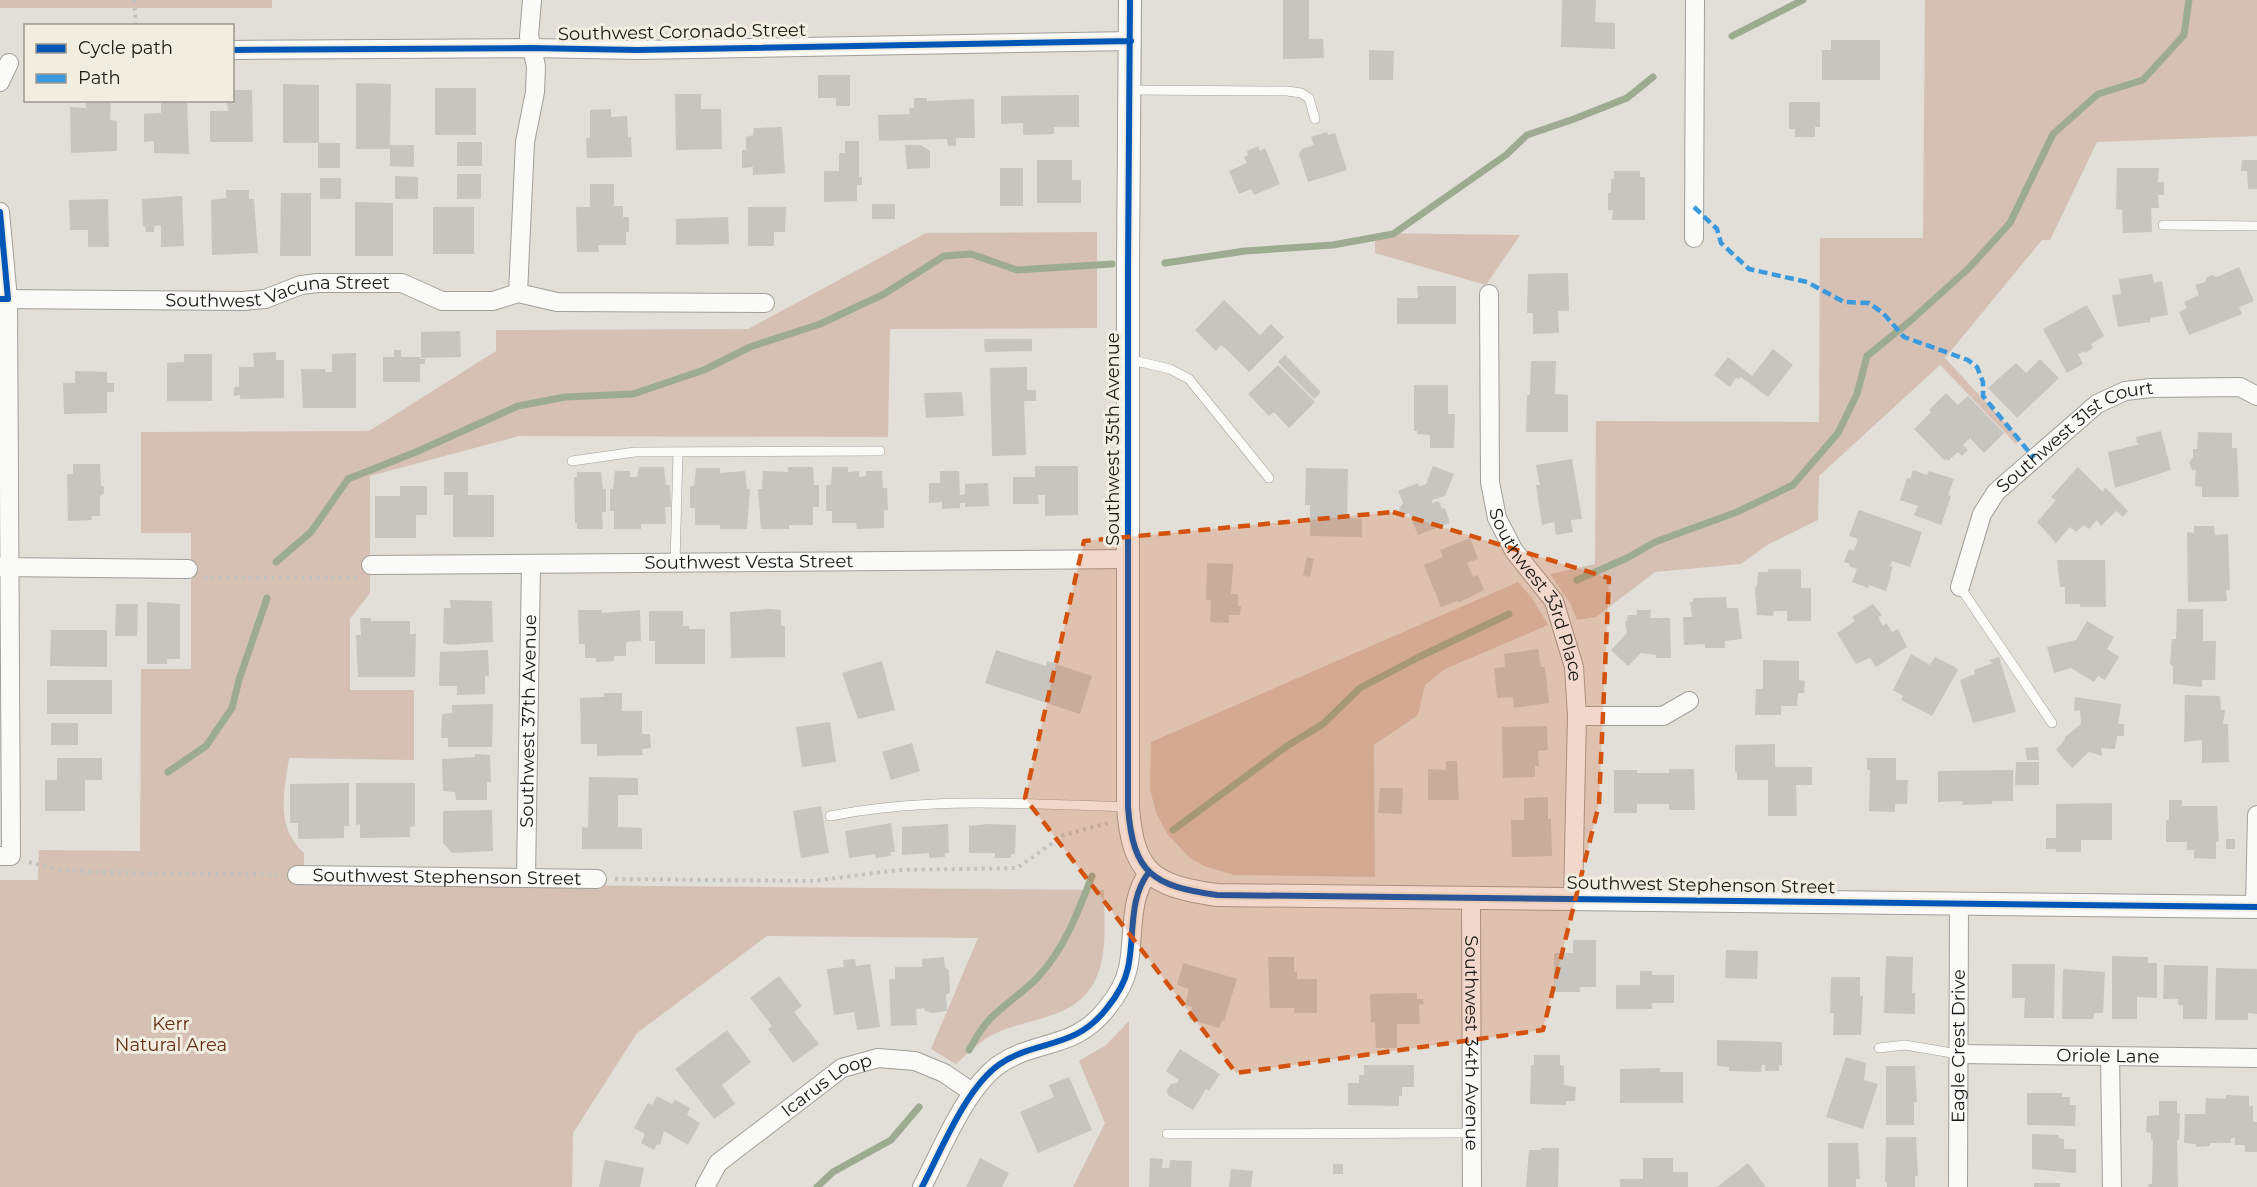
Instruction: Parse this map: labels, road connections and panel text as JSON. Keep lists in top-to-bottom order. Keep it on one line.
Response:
{"streets":{"street":["Southwest Coronado Street","Southwest Vacuna Street","Southwest 35th Avenue","Southwest 31st Court","Southwest Vesta Street","Southwest 33rd Place","Southwest 37th Avenue","Southwest Stephenson Street","Southwest 34th Avenue","Eagle Crest Drive","Oriole Lane","Icarus Loop"]},"crossings":[["Southwest Coronado Street","Southwest 35th Avenue"],["Southwest 35th Avenue","Southwest Vesta Street"],["Southwest 35th Avenue","Southwest Stephenson Street"],["Southwest Vesta Street","Southwest 37th Avenue"],["Southwest 33rd Place","Southwest Stephenson Street"],["Southwest 37th Avenue","Southwest Stephenson Street"],["Southwest Stephenson Street","Southwest 34th Avenue"],["Southwest Stephenson Street","Eagle Crest Drive"],["Eagle Crest Drive","Oriole Lane"]],"parks":["Kerr Natural Area"],"legend":["Cycle path","Path"]}
